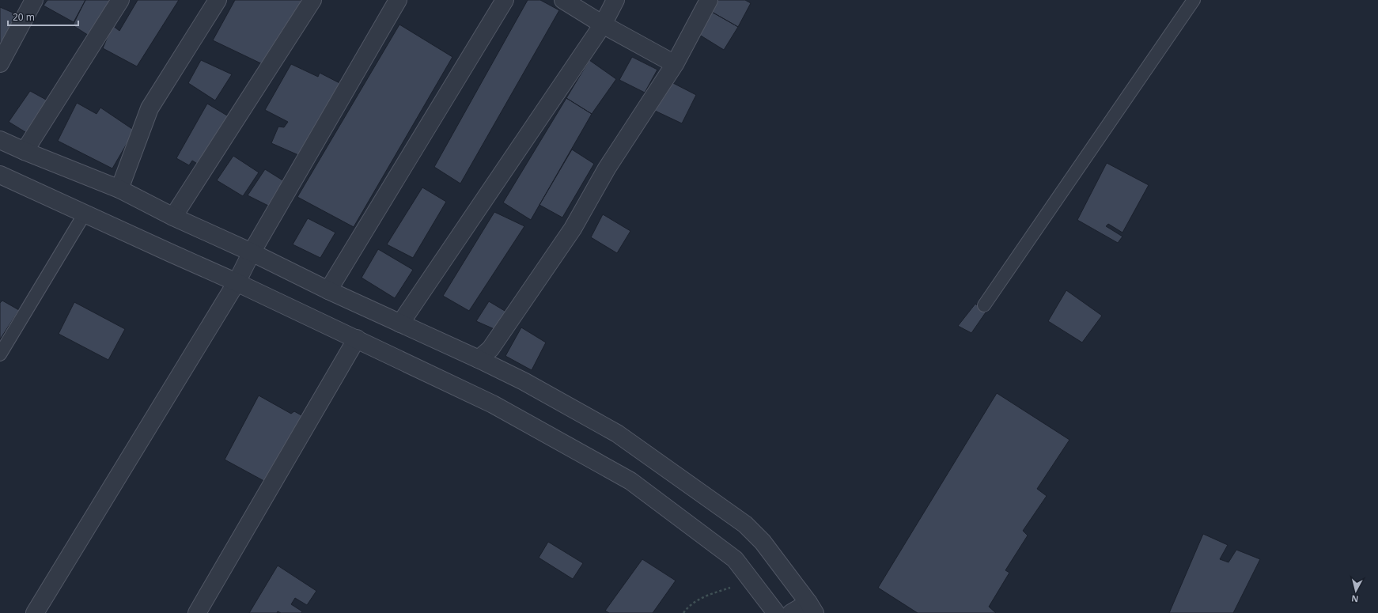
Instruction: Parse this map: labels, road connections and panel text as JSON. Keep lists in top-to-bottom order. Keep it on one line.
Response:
{"scale_bar":"20 m","north":"bottom"}
